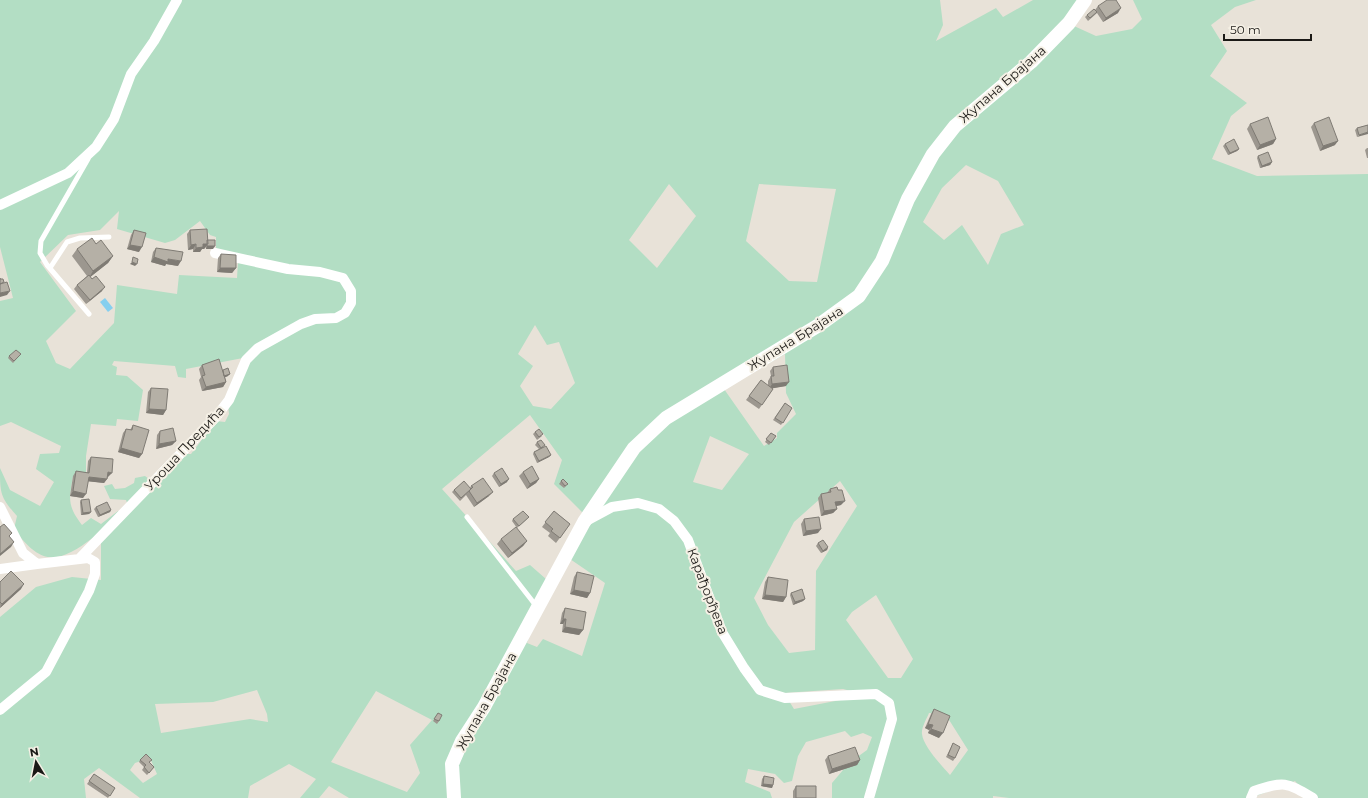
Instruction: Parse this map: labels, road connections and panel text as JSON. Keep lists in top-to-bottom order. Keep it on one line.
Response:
{"streets":{"street":["Жупана Брајана","Уроша Предића","Карађорђева"]},"crossings":[["Жупана Брајана","Карађорђева"]],"scale_bar":"50 m","north":"top"}
